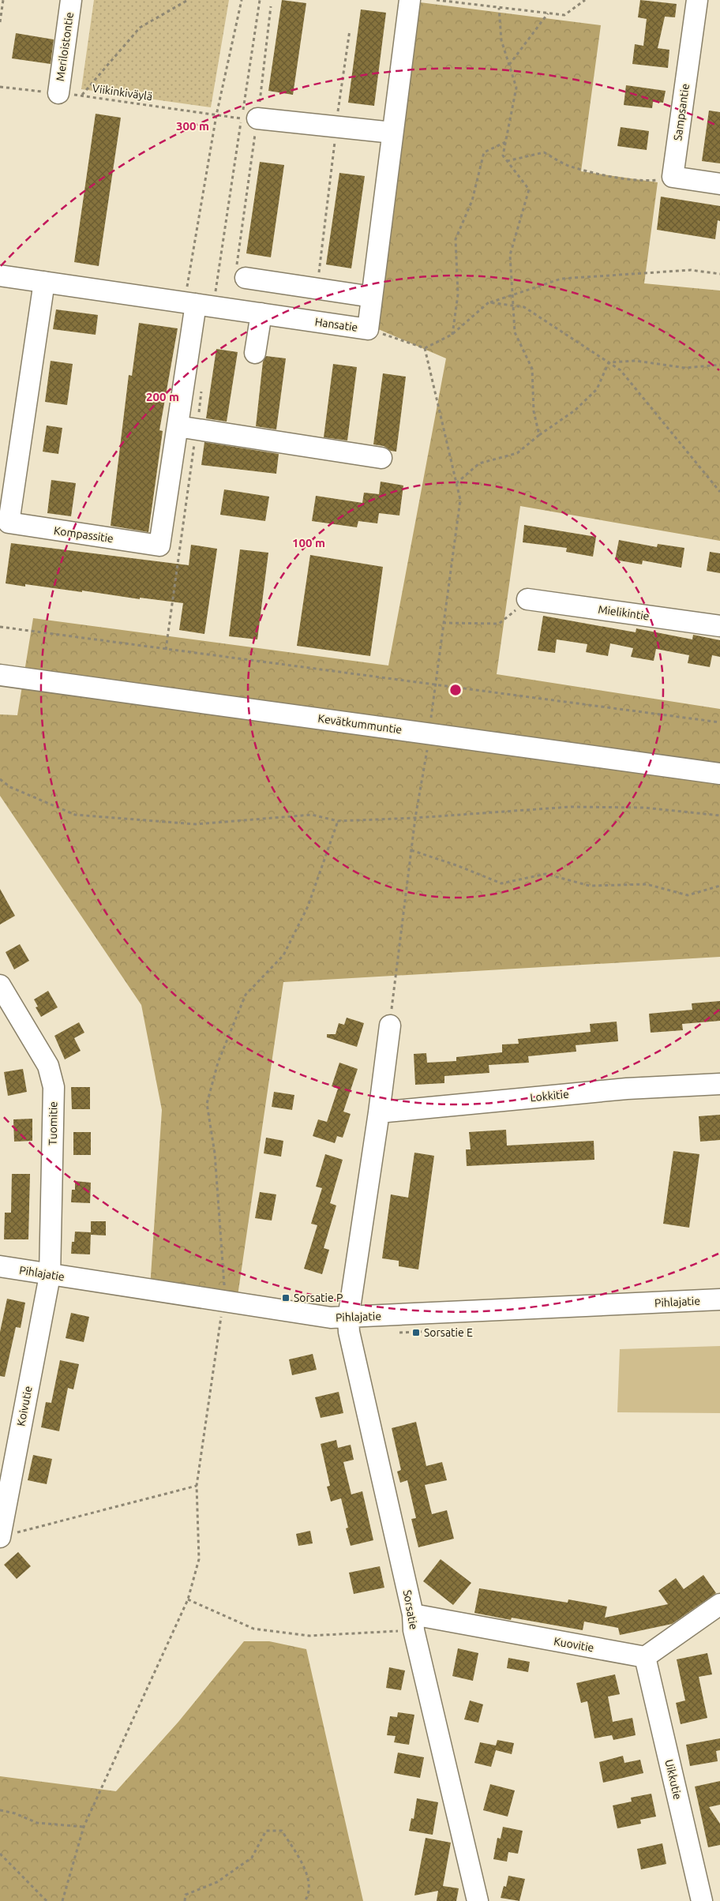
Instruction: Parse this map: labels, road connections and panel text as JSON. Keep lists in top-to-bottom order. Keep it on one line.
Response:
{"streets":{"street":["Meriloistontie","Sampsantie","Hansatie","Kompassitie","Mielikintie","Kevätkummuntie","Lokkitie","Tuomitie","Pihlajatie","Koivutie","Sorsatie","Kuovitie","Uikkutie"],"path":["Viikinkiväylä"]},"crossings":[["Meriloistontie","Viikinkiväylä"],["Hansatie","Kompassitie"],["Tuomitie","Pihlajatie"],["Tuomitie","Koivutie"],["Pihlajatie","Koivutie"],["Pihlajatie","Sorsatie"],["Sorsatie","Kuovitie"],["Kuovitie","Uikkutie"]],"places":{"transit":["Sorsatie P","Sorsatie E"]},"rings":["300 m","200 m","100 m"]}
